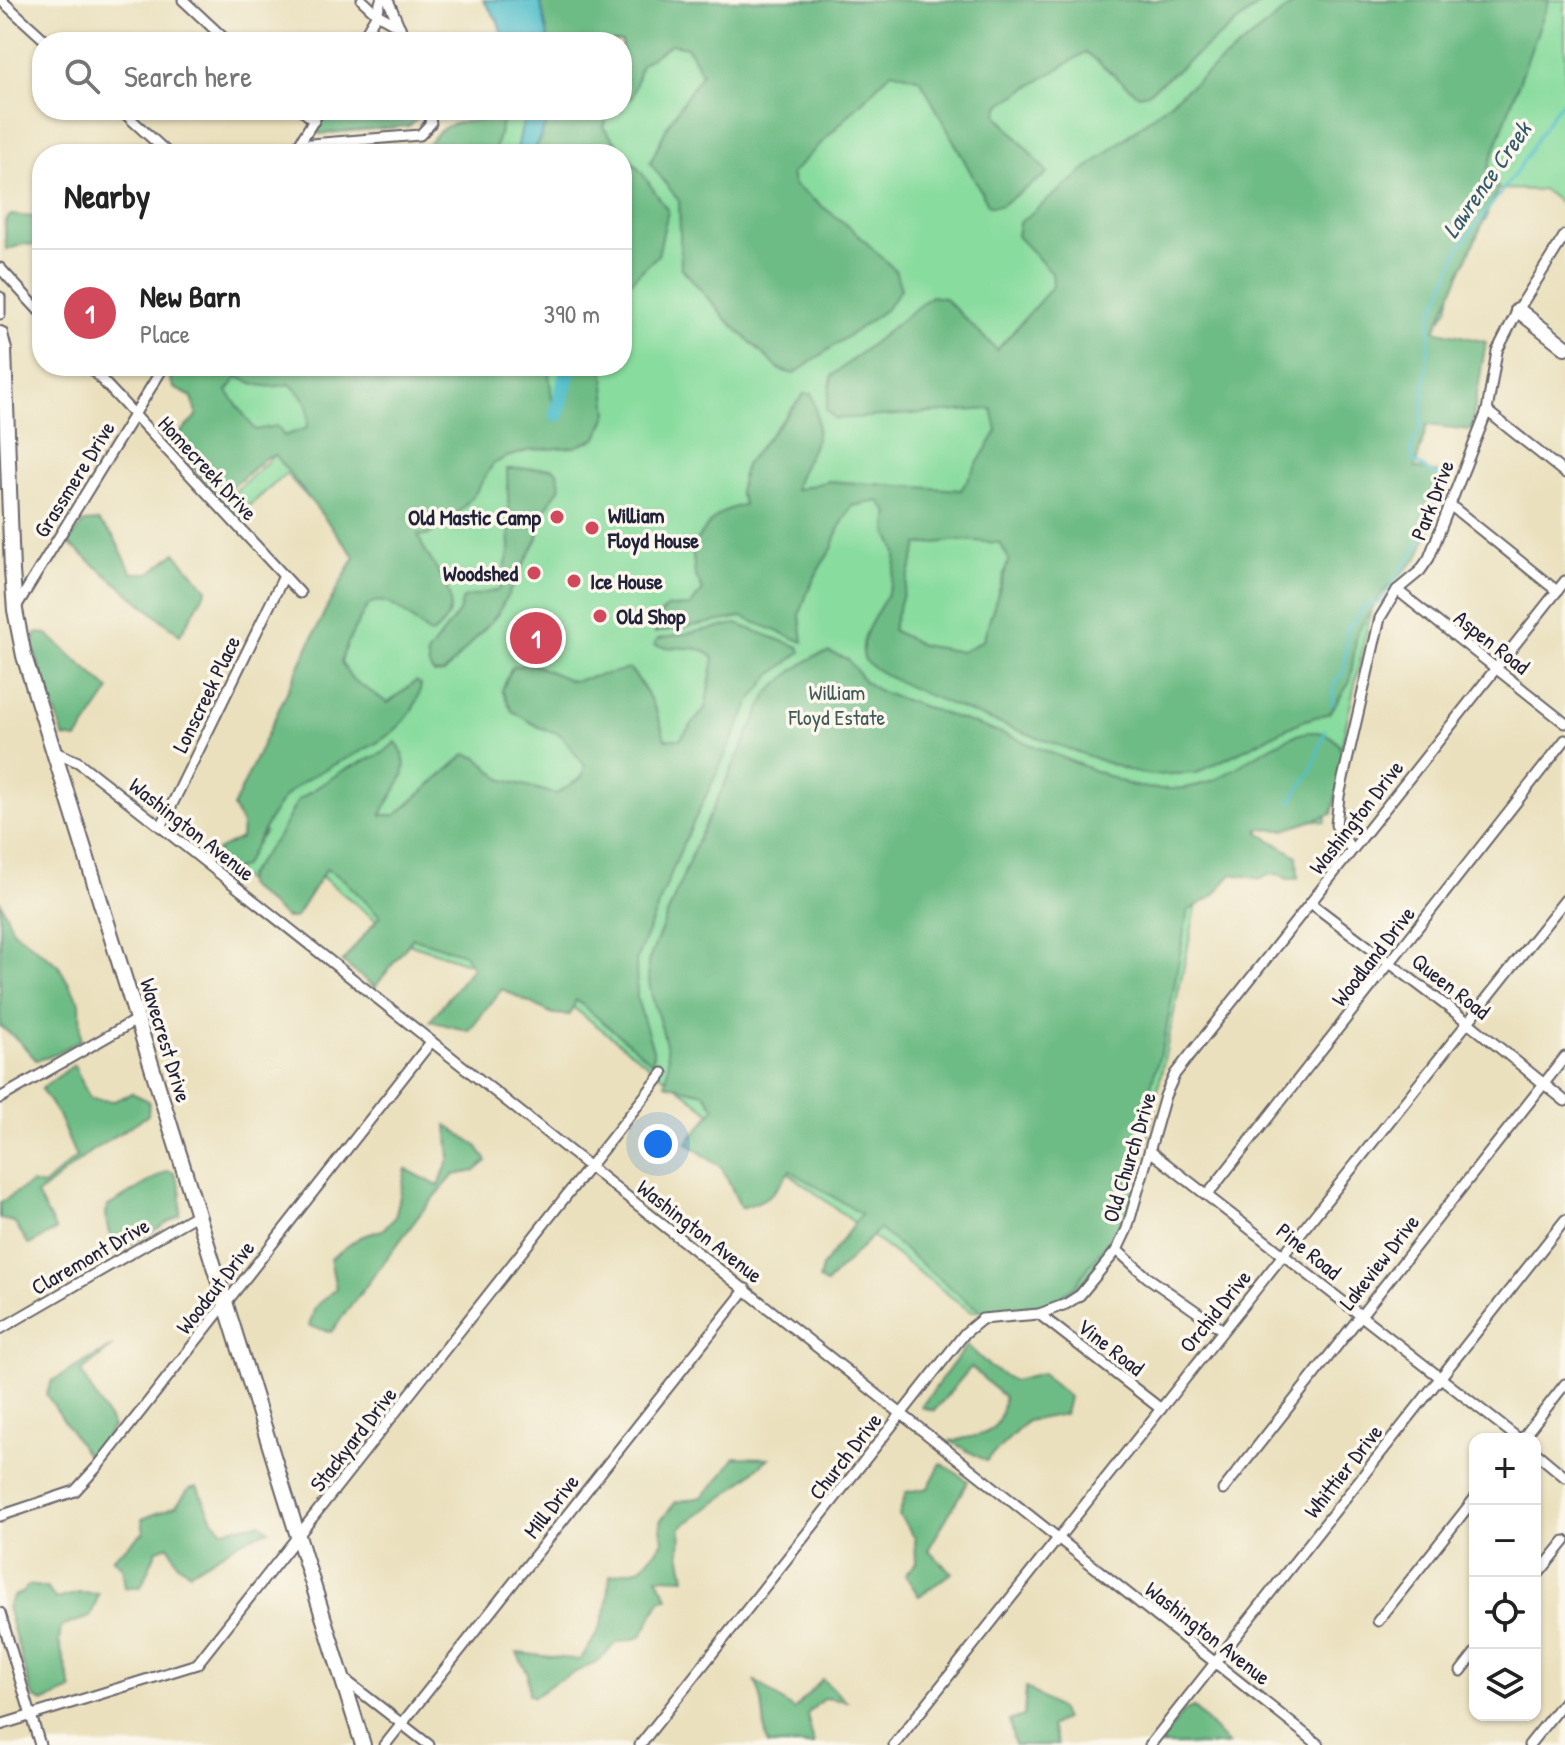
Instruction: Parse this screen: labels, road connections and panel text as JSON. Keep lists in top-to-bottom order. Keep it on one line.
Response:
{"streets":{"street":["Homecreek Drive","Grassmere Drive","Park Drive","Aspen Road","Lonscreek Place","Washington Drive","Washington Avenue","Woodland Drive","Queen Road","Wavecrest Drive","Old Church Drive","Pine Road","Claremont Drive","Lakeview Drive","Woodcut Drive","Orchid Drive","Vine Road","Stackyard Drive","Church Drive","Whittier Drive","Mill Drive"]},"crossings":[["Homecreek Drive","Grassmere Drive"],["Homecreek Drive","Lonscreek Place"],["Grassmere Drive","Wavecrest Drive"],["Park Drive","Aspen Road"],["Park Drive","Washington Drive"],["Aspen Road","Washington Drive"],["Lonscreek Place","Washington Avenue"],["Washington Drive","Queen Road"],["Washington Drive","Old Church Drive"],["Washington Avenue","Wavecrest Drive"],["Washington Avenue","Woodcut Drive"],["Washington Avenue","Orchid Drive"],["Washington Avenue","Stackyard Drive"],["Washington Avenue","Church Drive"],["Washington Avenue","Whittier Drive"],["Washington Avenue","Mill Drive"],["Woodland Drive","Queen Road"],["Woodland Drive","Pine Road"],["Queen Road","Lakeview Drive"],["Queen Road","Orchid Drive"],["Wavecrest Drive","Claremont Drive"],["Wavecrest Drive","Woodcut Drive"],["Wavecrest Drive","Stackyard Drive"],["Old Church Drive","Pine Road"],["Old Church Drive","Church Drive"],["Pine Road","Lakeview Drive"],["Pine Road","Orchid Drive"],["Pine Road","Whittier Drive"],["Orchid Drive","Vine Road"],["Vine Road","Church Drive"]],"water":["Lawrence Creek"],"parks":["William Floyd Estate"],"places":["Old Mastic Camp","William Floyd House","Woodshed","Ice House","Old Shop"],"page":{"search":"Search here","heading":"Nearby","list":[{"mark":"1","name":"New Barn","note":"Place","value":"390 m"}],"pins":"1","map_buttons":["+","−"]}}
